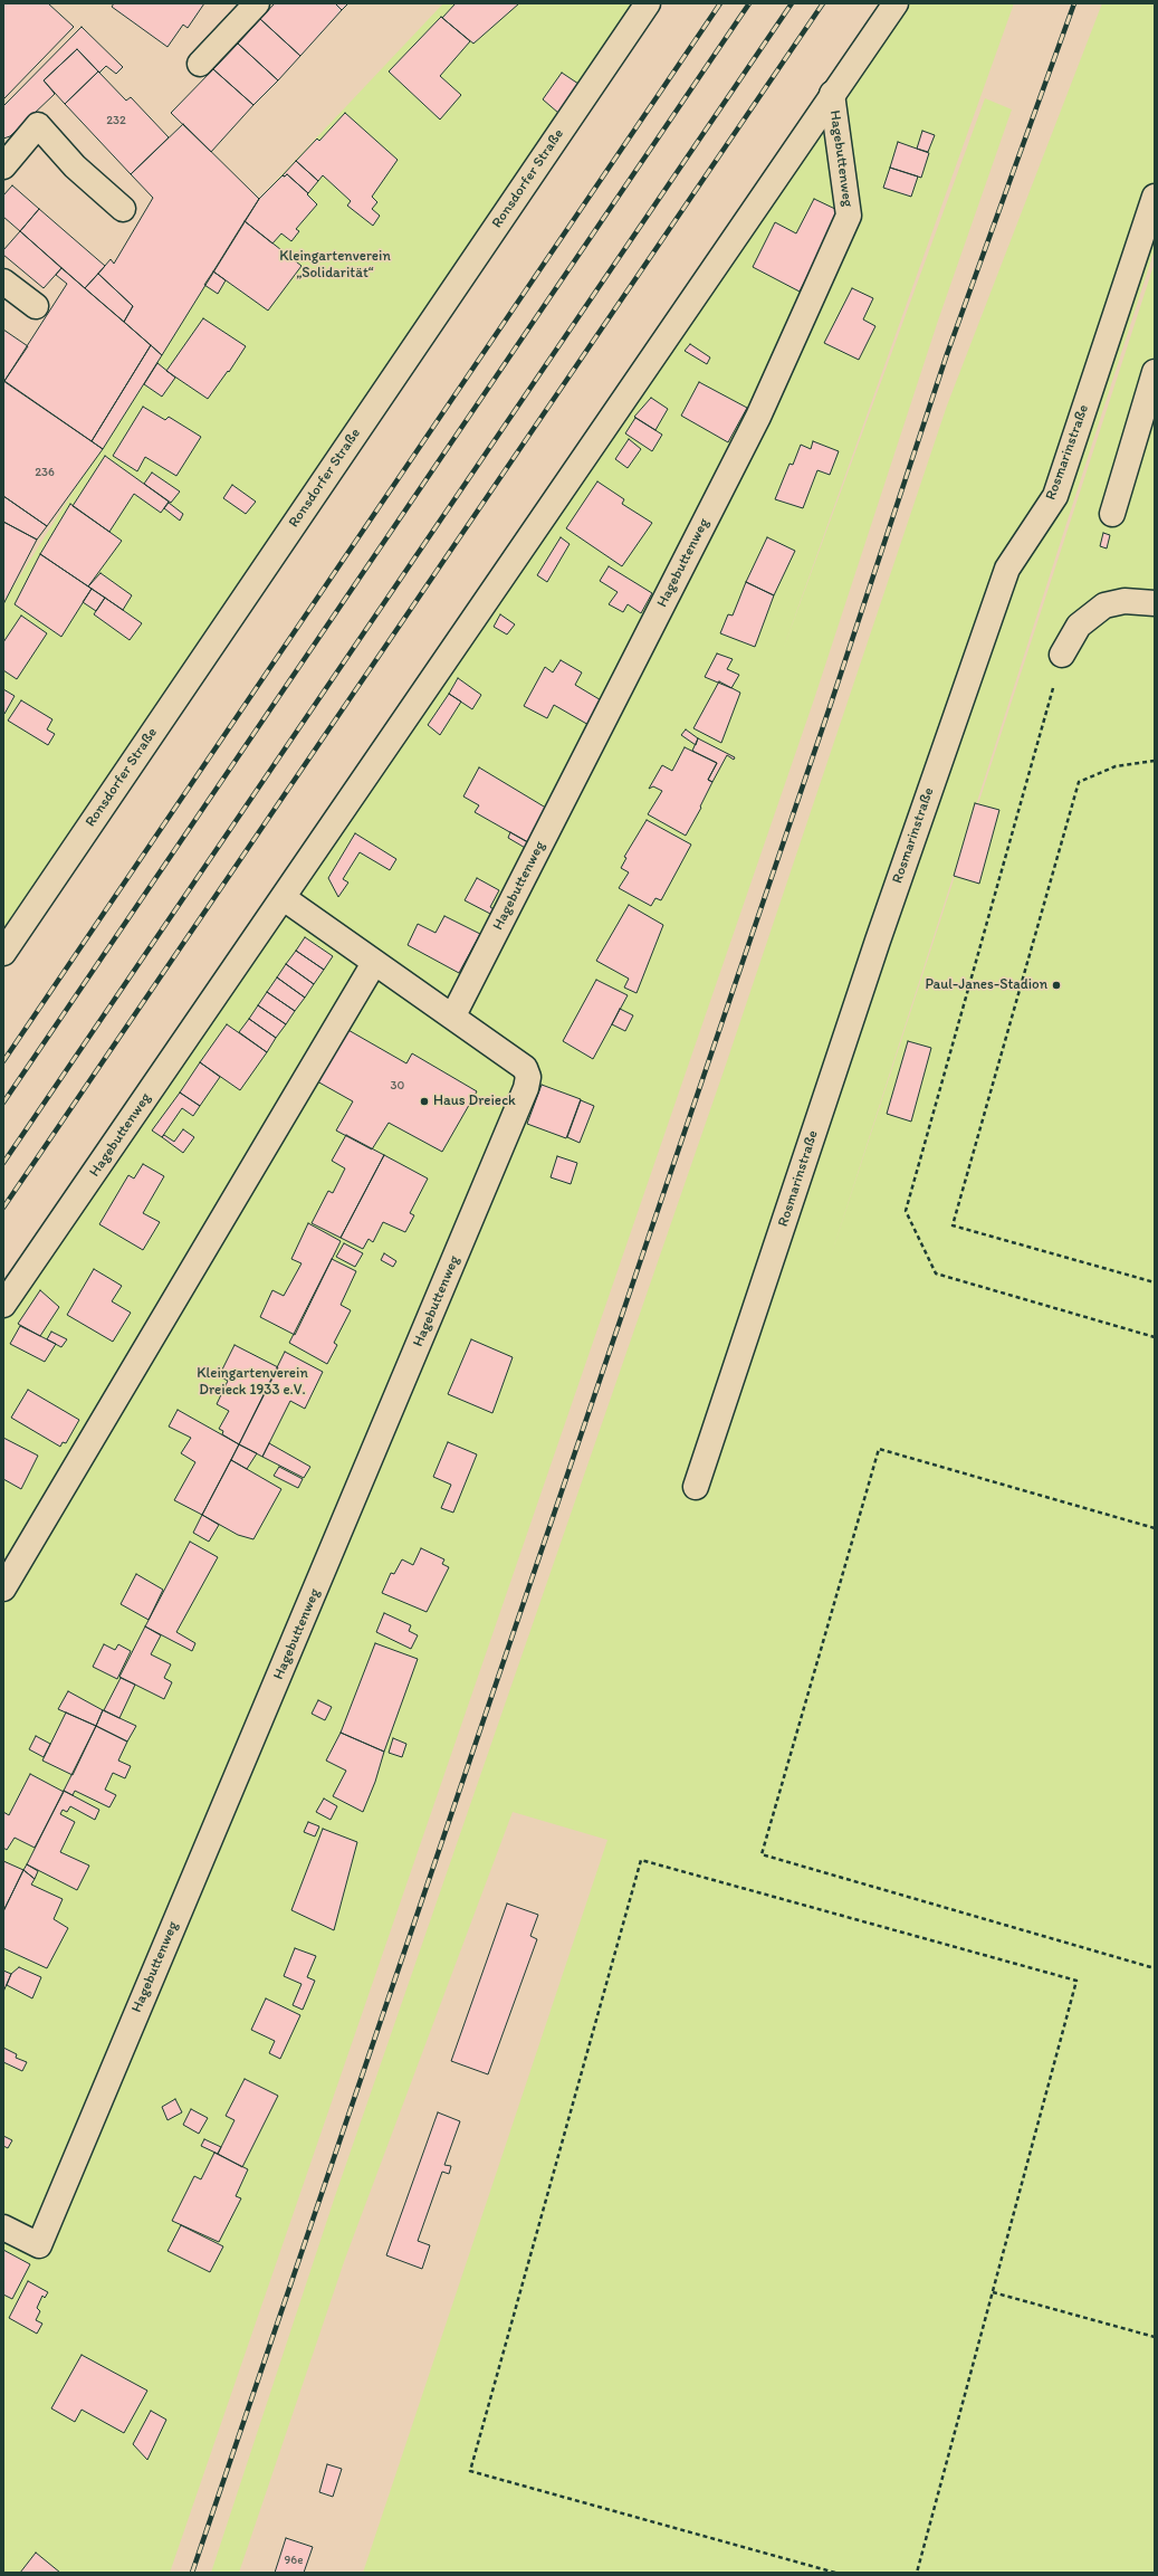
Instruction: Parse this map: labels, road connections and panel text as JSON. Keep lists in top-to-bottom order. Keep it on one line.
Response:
{"streets":{"street":["Hagebuttenweg","Ronsdorfer Straße","Rosmarinstraße"]},"parks":["Kleingartenverein „Solidarität“","Kleingartenverein Dreieck 1933 e.V."],"places":["Paul-Janes-Stadion","Haus Dreieck"],"house_numbers":["232","236","30","96e"]}
